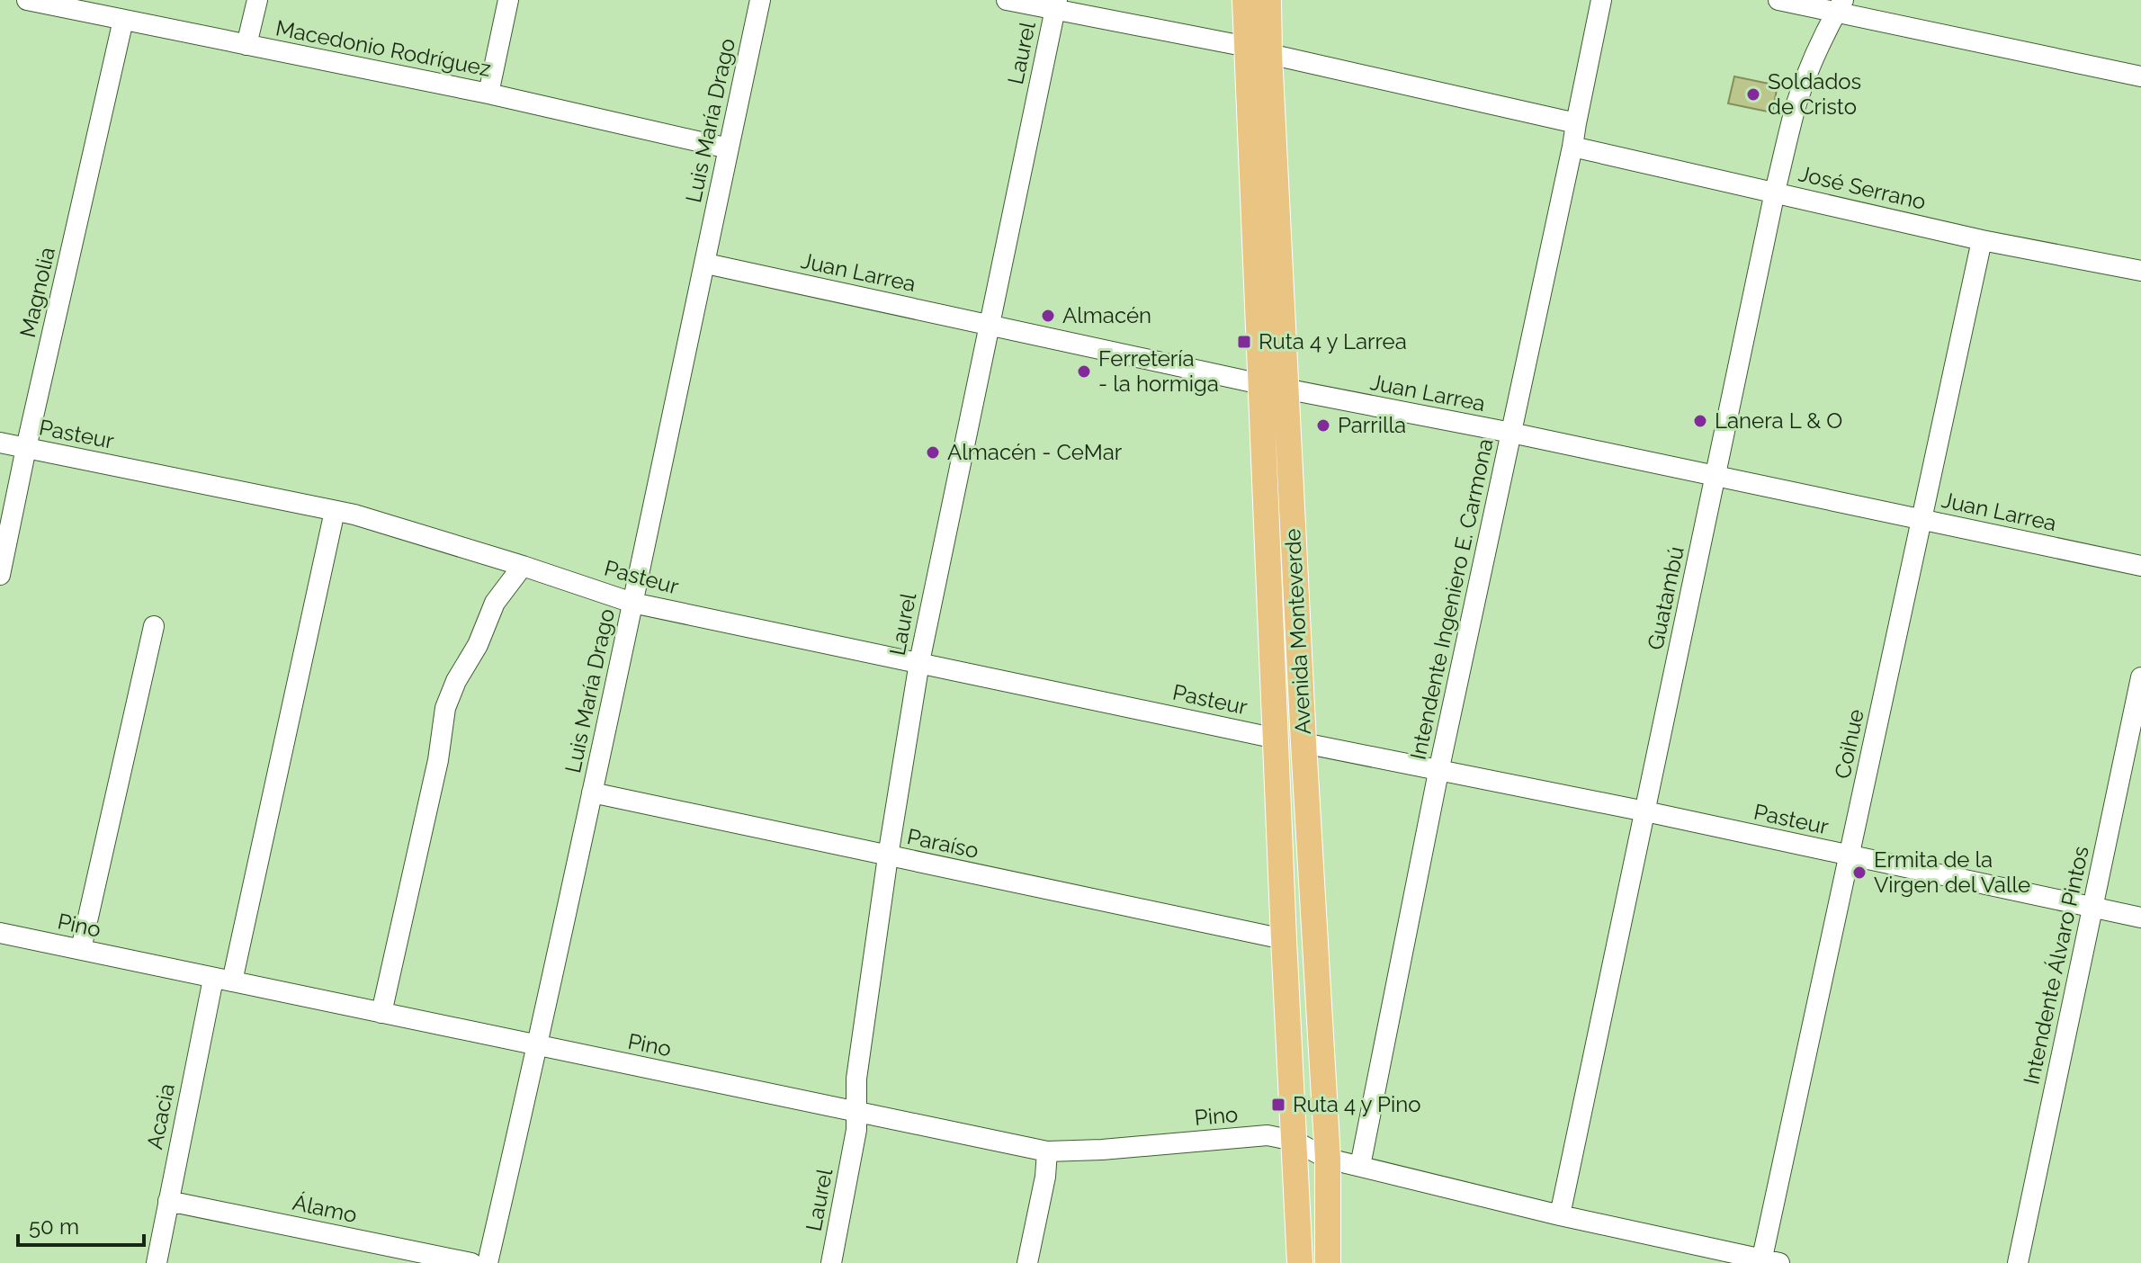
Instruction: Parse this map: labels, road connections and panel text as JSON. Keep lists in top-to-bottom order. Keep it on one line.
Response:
{"streets":{"main road":["Avenida Monteverde"],"street":["Macedonio Rodríguez","Laurel","Luis María Drago","José Serrano","Juan Larrea","Magnolia","Pasteur","Guatambú","Intendente Ingeniero E. Carmona","Coihue","Paraíso","Pino","Intendente Álvaro Pintos","Acacia","Álamo"]},"crossings":[["Macedonio Rodríguez","Luis María Drago"],["Macedonio Rodríguez","Magnolia"],["Laurel","Juan Larrea"],["Laurel","Pasteur"],["Laurel","Paraíso"],["Laurel","Pino"],["Luis María Drago","Juan Larrea"],["Luis María Drago","Pasteur"],["Luis María Drago","Paraíso"],["Luis María Drago","Pino"],["José Serrano","Guatambú"],["José Serrano","Intendente Ingeniero E. Carmona"],["José Serrano","Coihue"],["Juan Larrea","Guatambú"],["Juan Larrea","Intendente Ingeniero E. Carmona"],["Juan Larrea","Avenida Monteverde"],["Juan Larrea","Coihue"],["Magnolia","Pasteur"],["Pasteur","Guatambú"],["Pasteur","Intendente Ingeniero E. Carmona"],["Pasteur","Avenida Monteverde"],["Pasteur","Coihue"],["Pasteur","Intendente Álvaro Pintos"],["Pasteur","Acacia"],["Avenida Monteverde","Paraíso"],["Avenida Monteverde","Pino"],["Pino","Acacia"],["Acacia","Álamo"]],"places":{"other":["Soldados de Cristo","Almacén","Ferretería - la hormiga","Lanera L & O","Parrilla","Almacén - CeMar","Ermita de la Virgen del Valle"],"transit":["Ruta 4 y Larrea","Ruta 4 y Pino"]},"scale_bar":"50 m"}
